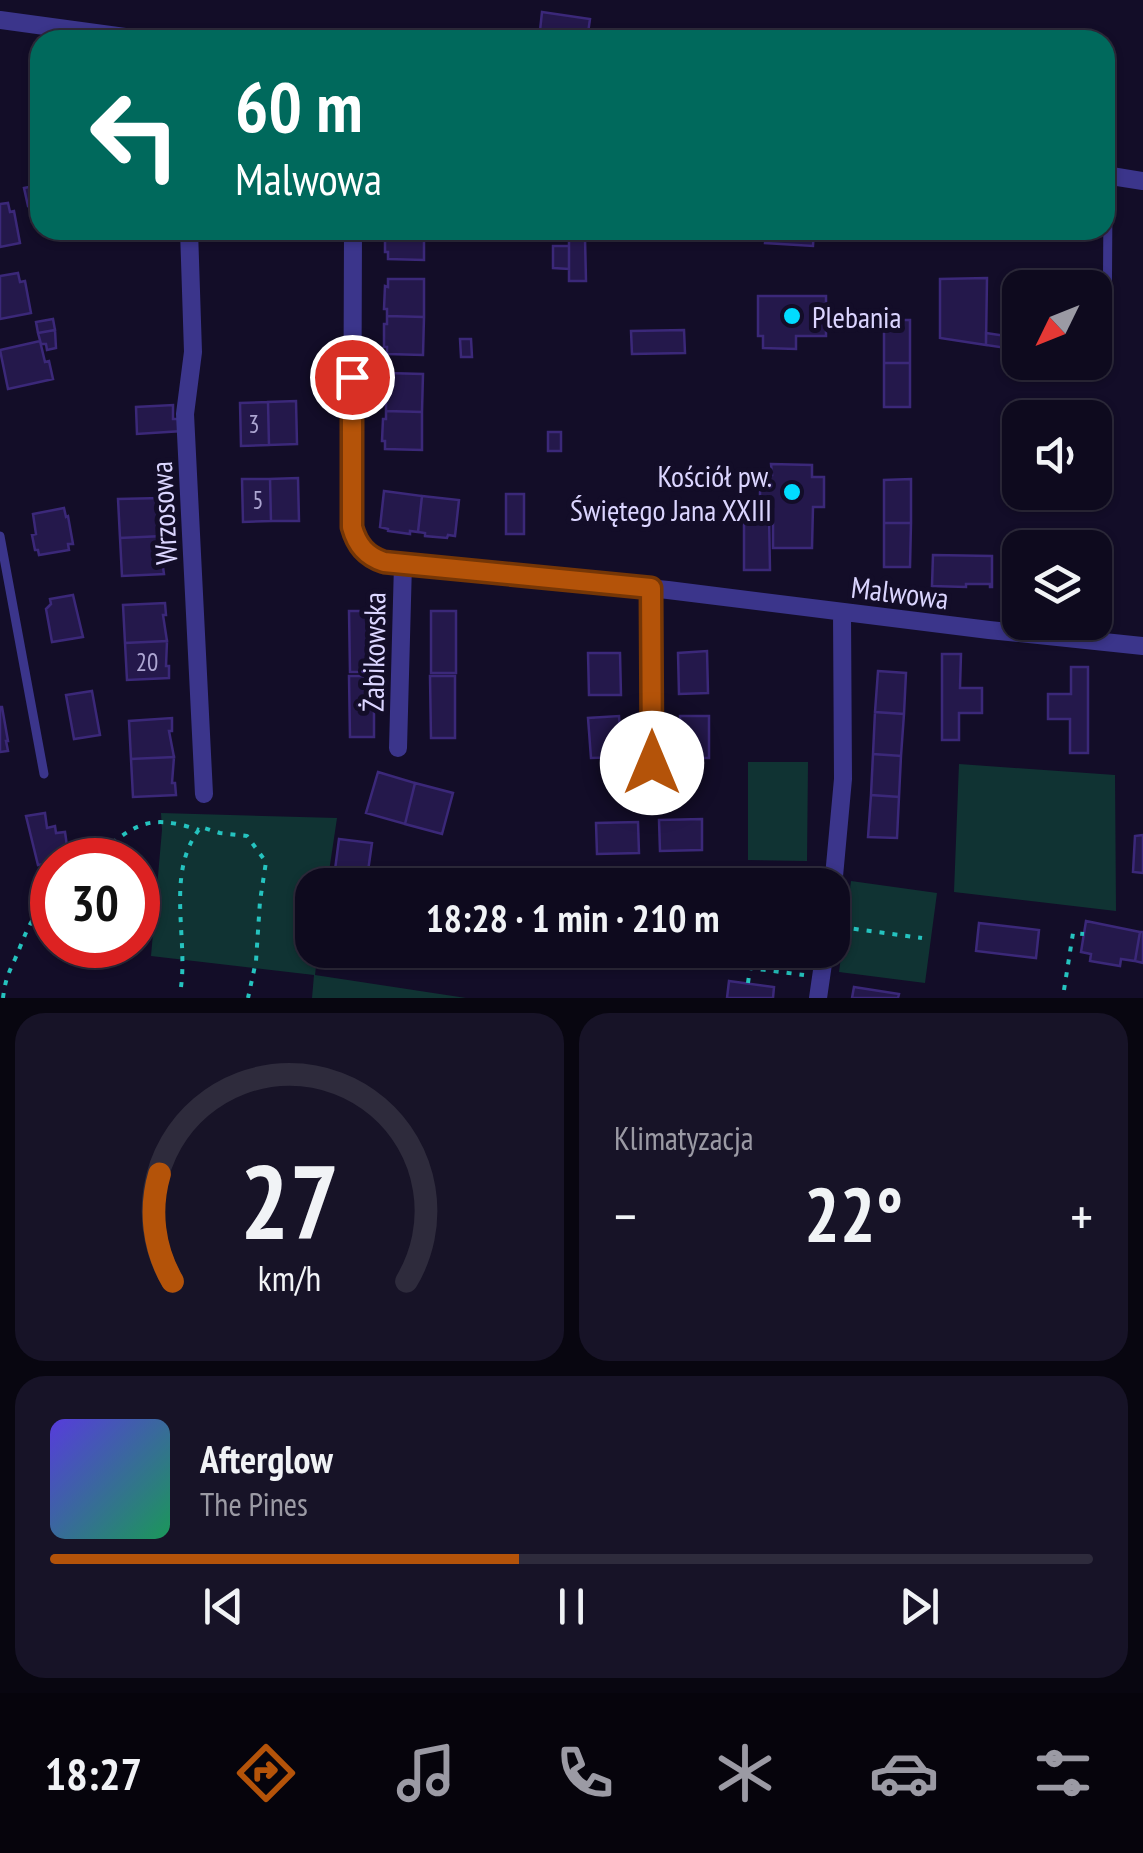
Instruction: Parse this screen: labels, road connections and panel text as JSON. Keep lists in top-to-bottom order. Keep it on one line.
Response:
{"streets":{"street":["Wrzosowa","Malwowa","Żabikowska"]},"crossings":[["Malwowa","Żabikowska"]],"places":["Plebania","Kościół pw. Świętego Jana XXIII"],"house_numbers":["3","5","20"],"north":"bottom left","page":{"turn":["60 m","Malwowa"],"limit":"30","trip":"18:28 · 1 min · 210 m","tile":"Klimatyzacja","heat":["−","22°","+"],"song":["Afterglow","The Pines"],"tabs":"18:27","gauge":["27","km/h"]}}
